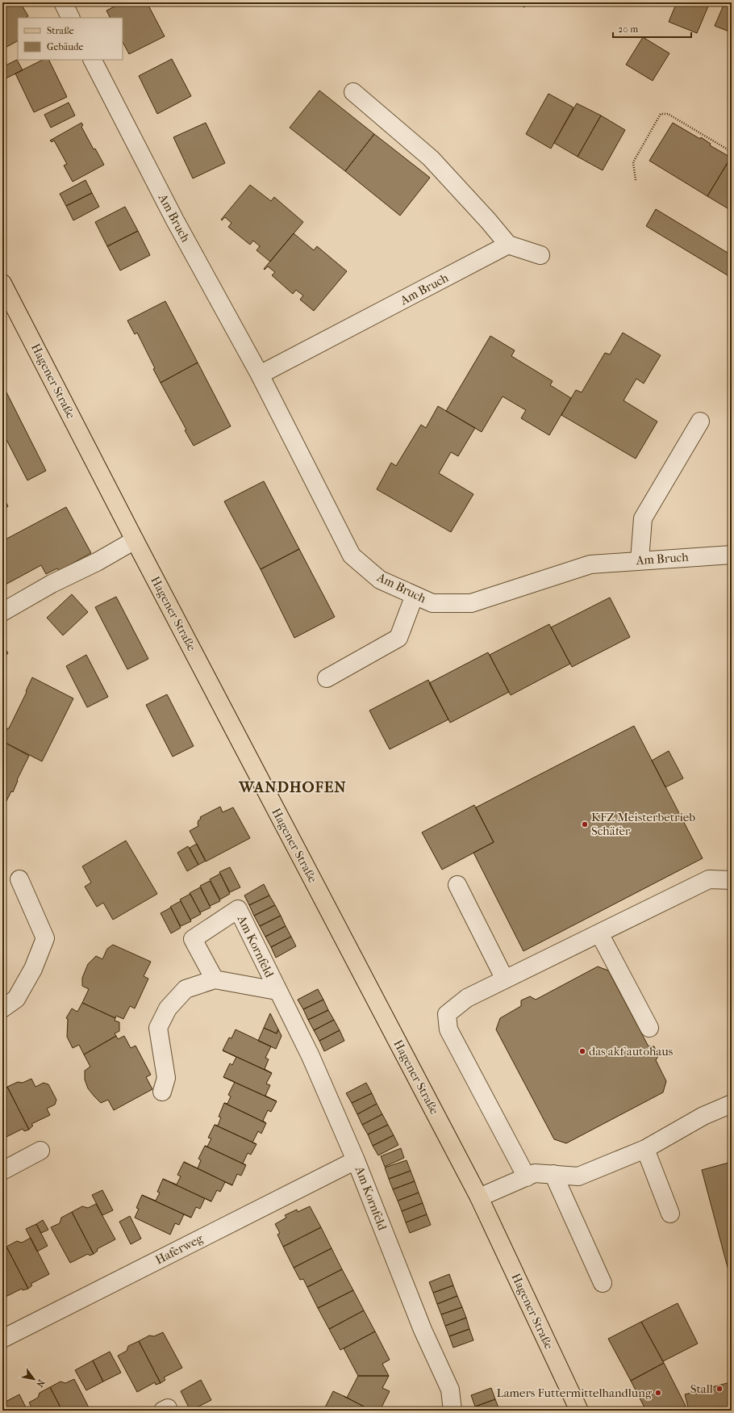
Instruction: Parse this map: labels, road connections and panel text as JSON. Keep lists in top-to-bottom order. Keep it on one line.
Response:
{"streets":{"main road":["Hagener Straße"],"street":["Am Bruch","Am Kornfeld","Haferweg"]},"crossings":[["Am Kornfeld","Haferweg"]],"districts":["WANDHOFEN"],"places":["KFZ Meisterbetrieb Schäfer","das akf autohaus","Stall","Lamers Futtermittelhandlung"],"legend":["Straße","Gebäude"],"scale_bar":"20 m","north":"bottom right"}
